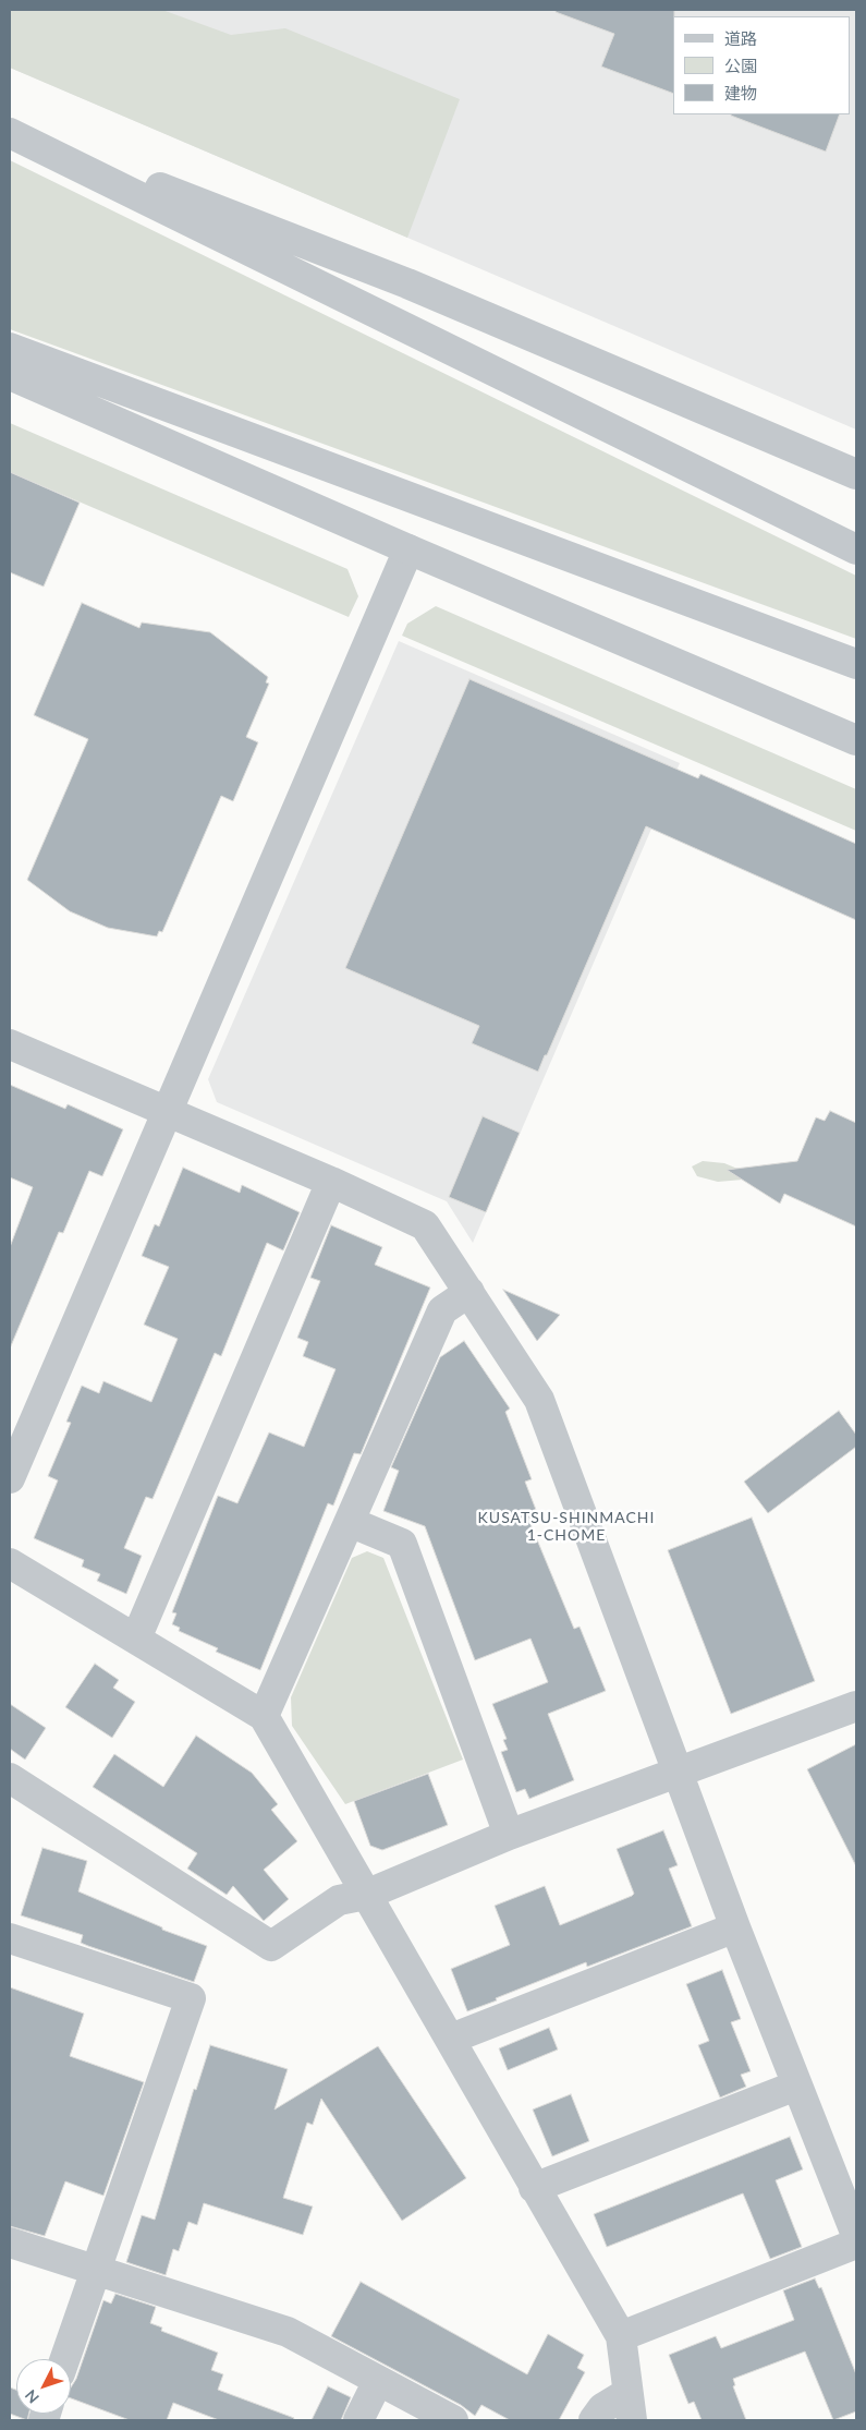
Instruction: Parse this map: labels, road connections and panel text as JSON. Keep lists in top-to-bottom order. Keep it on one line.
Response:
{"districts":["KUSATSU-SHINMACHI 1-CHOME"],"legend":["道路","公園","建物"],"north":"bottom left"}
